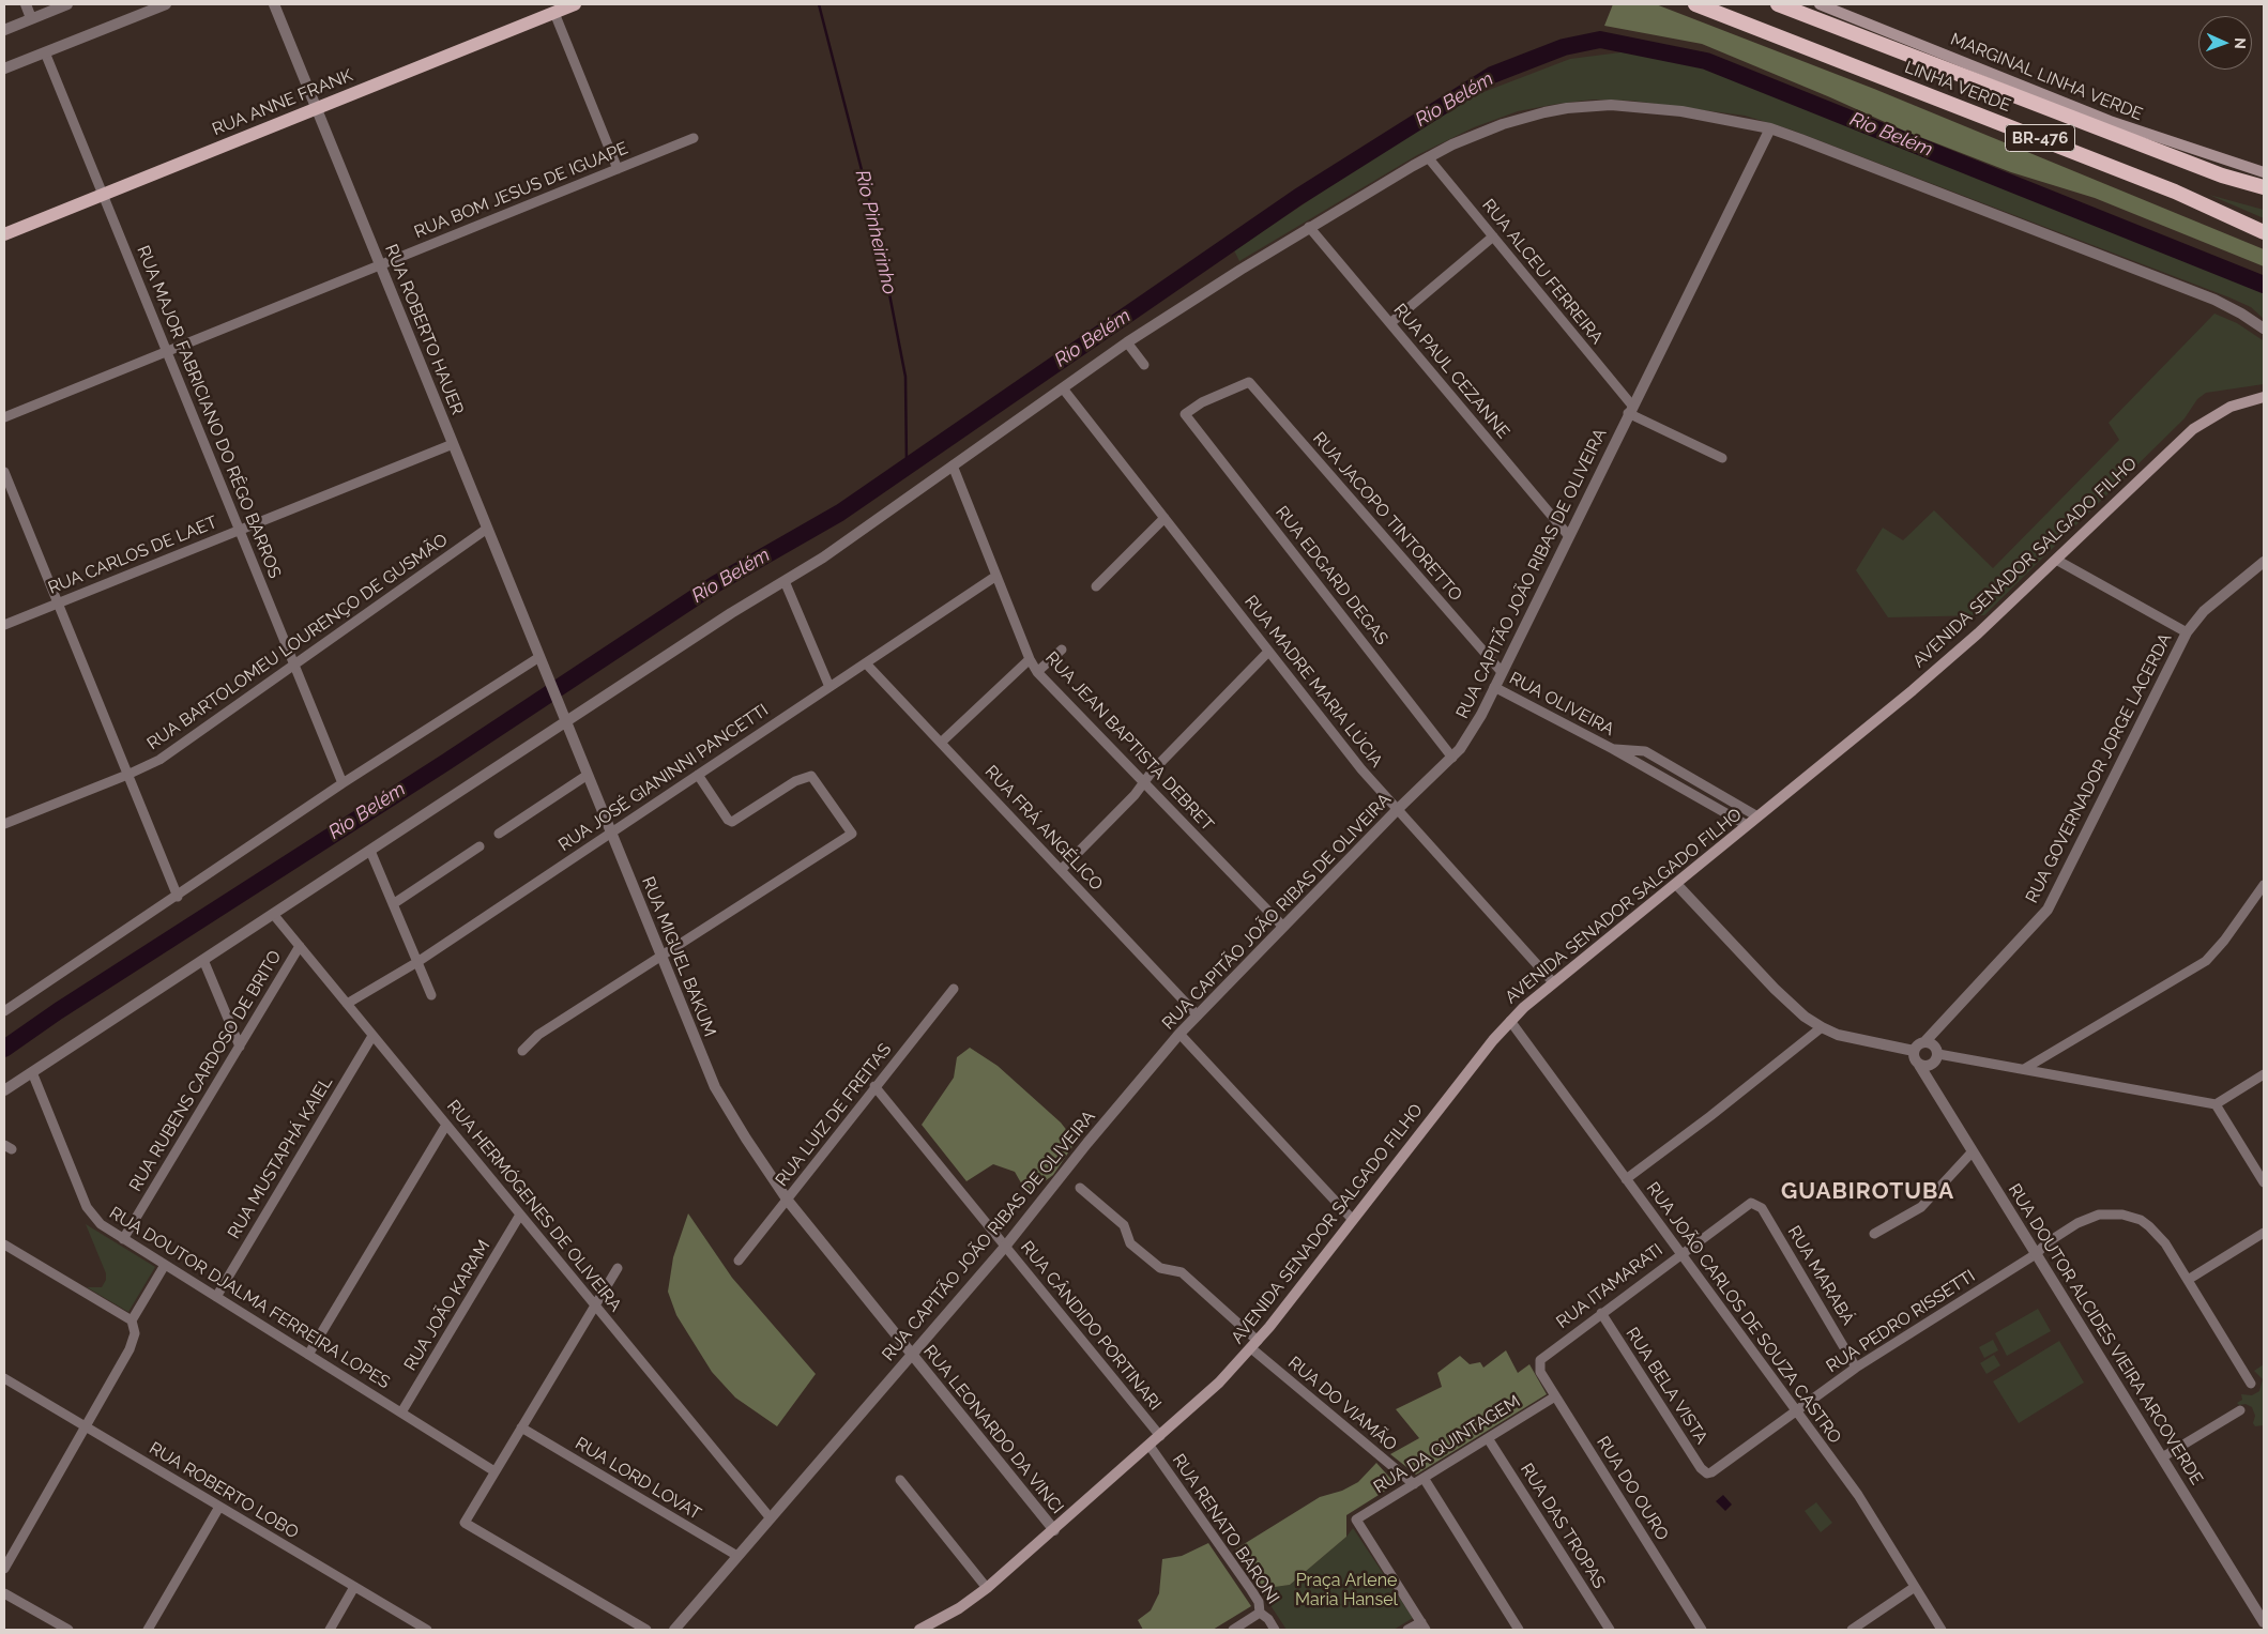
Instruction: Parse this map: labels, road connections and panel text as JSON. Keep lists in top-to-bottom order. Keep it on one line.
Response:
{"streets":{"highway":["LINHA VERDE","BR-476"],"main road":["MARGINAL LINHA VERDE","RUA ANNE FRANK","AVENIDA SENADOR SALGADO FILHO"],"street":["RUA BOM JESUS DE IGUAPE","RUA ALCEU FERREIRA","RUA ROBERTO HAUER","RUA PAUL CEZANNE","RUA MAJOR FABRICIANO DO RÊGO BARROS","RUA JACOPO TINTORETTO","RUA CARLOS DE LAET","RUA CAPITÃO JOÃO RIBAS DE OLIVEIRA","RUA EDGARD DEGAS","RUA BARTOLOMEU LOURENÇO DE GUSMÃO","RUA MADRE MARIA LÚCIA","RUA OLIVEIRA","RUA JEAN BAPTISTA DEBRET","RUA GOVERNADOR JORGE LACERDA","RUA JOSÉ GIANINNI PANCETTI","RUA FRÁ ANGÉLICO","RUA MIGUEL BAKUM","RUA RUBENS CARDOSO DE BRITO","RUA LUIZ DE FREITAS","RUA MUSTAPHÁ KAIEL","RUA HERMÓGENES DE OLIVEIRA","RUA MARABÁ","RUA ITAMARATI","RUA DOUTOR DJALMA FERREIRA LOPES","RUA JOÃO KARAM","RUA JOÃO CARLOS DE SOUZA CASTRO","RUA PEDRO RISSETTI","RUA CÂNDIDO PORTINARI","RUA DOUTOR ALCIDES VIEIRA ARCOVERDE","RUA BELA VISTA","RUA DO VIAMÃO","RUA LEONARDO DA VINCI","RUA DA QUINTAGEM","RUA LORD LOVAT","RUA DO OURO","RUA ROBERTO LOBO","RUA DAS TROPAS","RUA RENATO BARONI"]},"crossings":[["RUA ANNE FRANK","RUA ROBERTO HAUER"],["RUA ANNE FRANK","RUA MAJOR FABRICIANO DO RÊGO BARROS"],["RUA BOM JESUS DE IGUAPE","RUA ROBERTO HAUER"],["RUA BOM JESUS DE IGUAPE","RUA MAJOR FABRICIANO DO RÊGO BARROS"],["RUA ALCEU FERREIRA","RUA CAPITÃO JOÃO RIBAS DE OLIVEIRA"],["RUA ROBERTO HAUER","RUA CARLOS DE LAET"],["RUA ROBERTO HAUER","RUA BARTOLOMEU LOURENÇO DE GUSMÃO"],["RUA ROBERTO HAUER","RUA MIGUEL BAKUM"],["RUA PAUL CEZANNE","RUA CAPITÃO JOÃO RIBAS DE OLIVEIRA"],["RUA MAJOR FABRICIANO DO RÊGO BARROS","RUA CARLOS DE LAET"],["RUA MAJOR FABRICIANO DO RÊGO BARROS","RUA BARTOLOMEU LOURENÇO DE GUSMÃO"],["RUA JACOPO TINTORETTO","RUA CAPITÃO JOÃO RIBAS DE OLIVEIRA"],["RUA JACOPO TINTORETTO","RUA EDGARD DEGAS"],["AVENIDA SENADOR SALGADO FILHO","RUA MADRE MARIA LÚCIA"],["AVENIDA SENADOR SALGADO FILHO","RUA OLIVEIRA"],["AVENIDA SENADOR SALGADO FILHO","RUA JOÃO CARLOS DE SOUZA CASTRO"],["AVENIDA SENADOR SALGADO FILHO","RUA CÂNDIDO PORTINARI"],["AVENIDA SENADOR SALGADO FILHO","RUA DO VIAMÃO"],["AVENIDA SENADOR SALGADO FILHO","RUA LEONARDO DA VINCI"],["AVENIDA SENADOR SALGADO FILHO","RUA RENATO BARONI"],["RUA CAPITÃO JOÃO RIBAS DE OLIVEIRA","RUA EDGARD DEGAS"],["RUA CAPITÃO JOÃO RIBAS DE OLIVEIRA","RUA MADRE MARIA LÚCIA"],["RUA CAPITÃO JOÃO RIBAS DE OLIVEIRA","RUA OLIVEIRA"],["RUA CAPITÃO JOÃO RIBAS DE OLIVEIRA","RUA JEAN BAPTISTA DEBRET"],["RUA CAPITÃO JOÃO RIBAS DE OLIVEIRA","RUA FRÁ ANGÉLICO"],["RUA CAPITÃO JOÃO RIBAS DE OLIVEIRA","RUA HERMÓGENES DE OLIVEIRA"],["RUA CAPITÃO JOÃO RIBAS DE OLIVEIRA","RUA CÂNDIDO PORTINARI"],["RUA CAPITÃO JOÃO RIBAS DE OLIVEIRA","RUA LEONARDO DA VINCI"],["RUA CAPITÃO JOÃO RIBAS DE OLIVEIRA","RUA LORD LOVAT"],["RUA JEAN BAPTISTA DEBRET","RUA JOSÉ GIANINNI PANCETTI"],["RUA GOVERNADOR JORGE LACERDA","RUA DOUTOR ALCIDES VIEIRA ARCOVERDE"],["RUA JOSÉ GIANINNI PANCETTI","RUA FRÁ ANGÉLICO"],["RUA JOSÉ GIANINNI PANCETTI","RUA MIGUEL BAKUM"],["RUA JOSÉ GIANINNI PANCETTI","RUA HERMÓGENES DE OLIVEIRA"],["RUA MIGUEL BAKUM","RUA LUIZ DE FREITAS"],["RUA MIGUEL BAKUM","RUA LEONARDO DA VINCI"],["RUA RUBENS CARDOSO DE BRITO","RUA HERMÓGENES DE OLIVEIRA"],["RUA RUBENS CARDOSO DE BRITO","RUA DOUTOR DJALMA FERREIRA LOPES"],["RUA LUIZ DE FREITAS","RUA CÂNDIDO PORTINARI"],["RUA LUIZ DE FREITAS","RUA LEONARDO DA VINCI"],["RUA MUSTAPHÁ KAIEL","RUA HERMÓGENES DE OLIVEIRA"],["RUA MUSTAPHÁ KAIEL","RUA DOUTOR DJALMA FERREIRA LOPES"],["RUA HERMÓGENES DE OLIVEIRA","RUA JOÃO KARAM"],["RUA MARABÁ","RUA ITAMARATI"],["RUA MARABÁ","RUA PEDRO RISSETTI"],["RUA ITAMARATI","RUA JOÃO CARLOS DE SOUZA CASTRO"],["RUA ITAMARATI","RUA BELA VISTA"],["RUA ITAMARATI","RUA DO OURO"],["RUA DOUTOR DJALMA FERREIRA LOPES","RUA JOÃO KARAM"],["RUA JOÃO CARLOS DE SOUZA CASTRO","RUA PEDRO RISSETTI"],["RUA PEDRO RISSETTI","RUA DOUTOR ALCIDES VIEIRA ARCOVERDE"],["RUA PEDRO RISSETTI","RUA BELA VISTA"],["RUA DO VIAMÃO","RUA DA QUINTAGEM"],["RUA DA QUINTAGEM","RUA DO OURO"],["RUA DA QUINTAGEM","RUA DAS TROPAS"]],"districts":["GUABIROTUBA"],"water":["Rio Belém","Rio Pinheirinho"],"parks":["Praça Arlene Maria Hansel"],"north":"right"}
